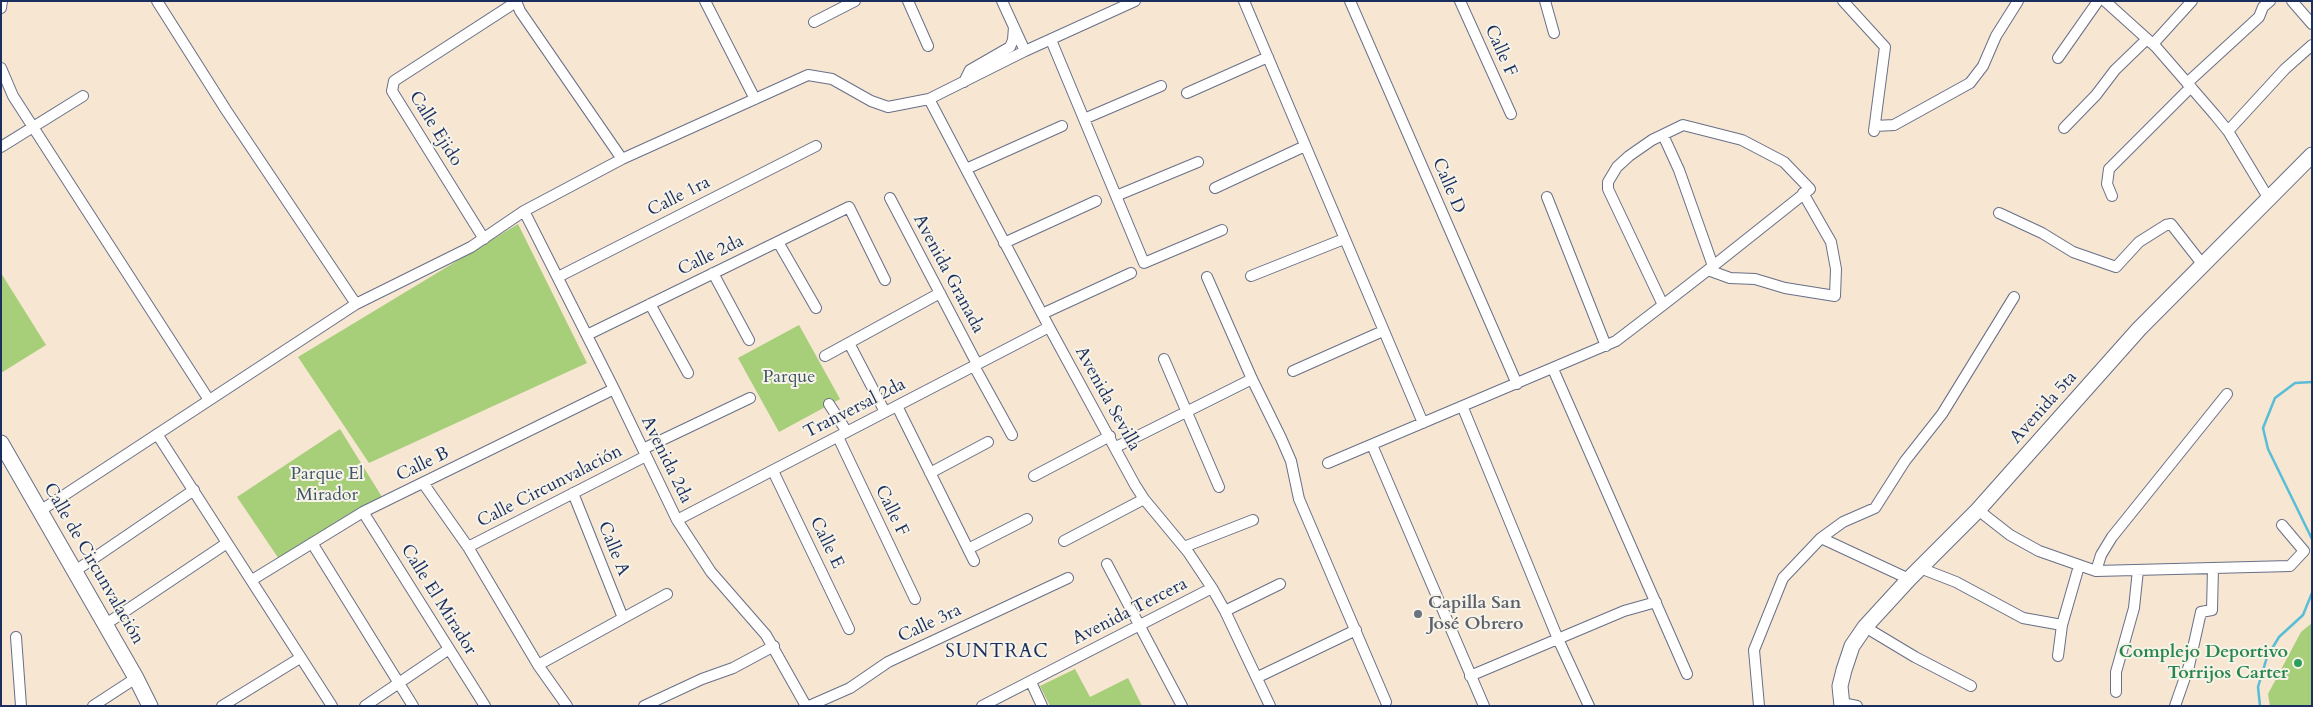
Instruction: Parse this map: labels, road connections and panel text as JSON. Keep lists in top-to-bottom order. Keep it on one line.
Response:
{"streets":{"street":["Calle F","Calle Ejido","Calle D","Calle 1ra","Calle 2da","Avenida Granada","Avenida Sevilla","Avenida 5ta","Tranversal 2da","Avenida 2da","Calle B","Calle Circunvalación","Calle E","Calle A","Calle de Circunvalación","Calle El Mirador","Avenida Tercera","Calle 3ra"]},"crossings":[["Calle F","Tranversal 2da"],["Calle 1ra","Avenida 2da"],["Calle 2da","Avenida 2da"],["Avenida Granada","Tranversal 2da"],["Avenida Sevilla","Tranversal 2da"],["Avenida Sevilla","Avenida Tercera"],["Tranversal 2da","Avenida 2da"],["Tranversal 2da","Calle E"],["Avenida 2da","Calle B"],["Avenida 2da","Calle Circunvalación"],["Avenida 2da","Calle 3ra"],["Calle B","Calle Circunvalación"],["Calle B","Calle El Mirador"],["Calle Circunvalación","Calle A"]],"districts":["SUNTRAC"],"parks":["Parque","Parque El Mirador"],"places":["Capilla San José Obrero","Complejo Deportivo Torrijos Carter"]}
